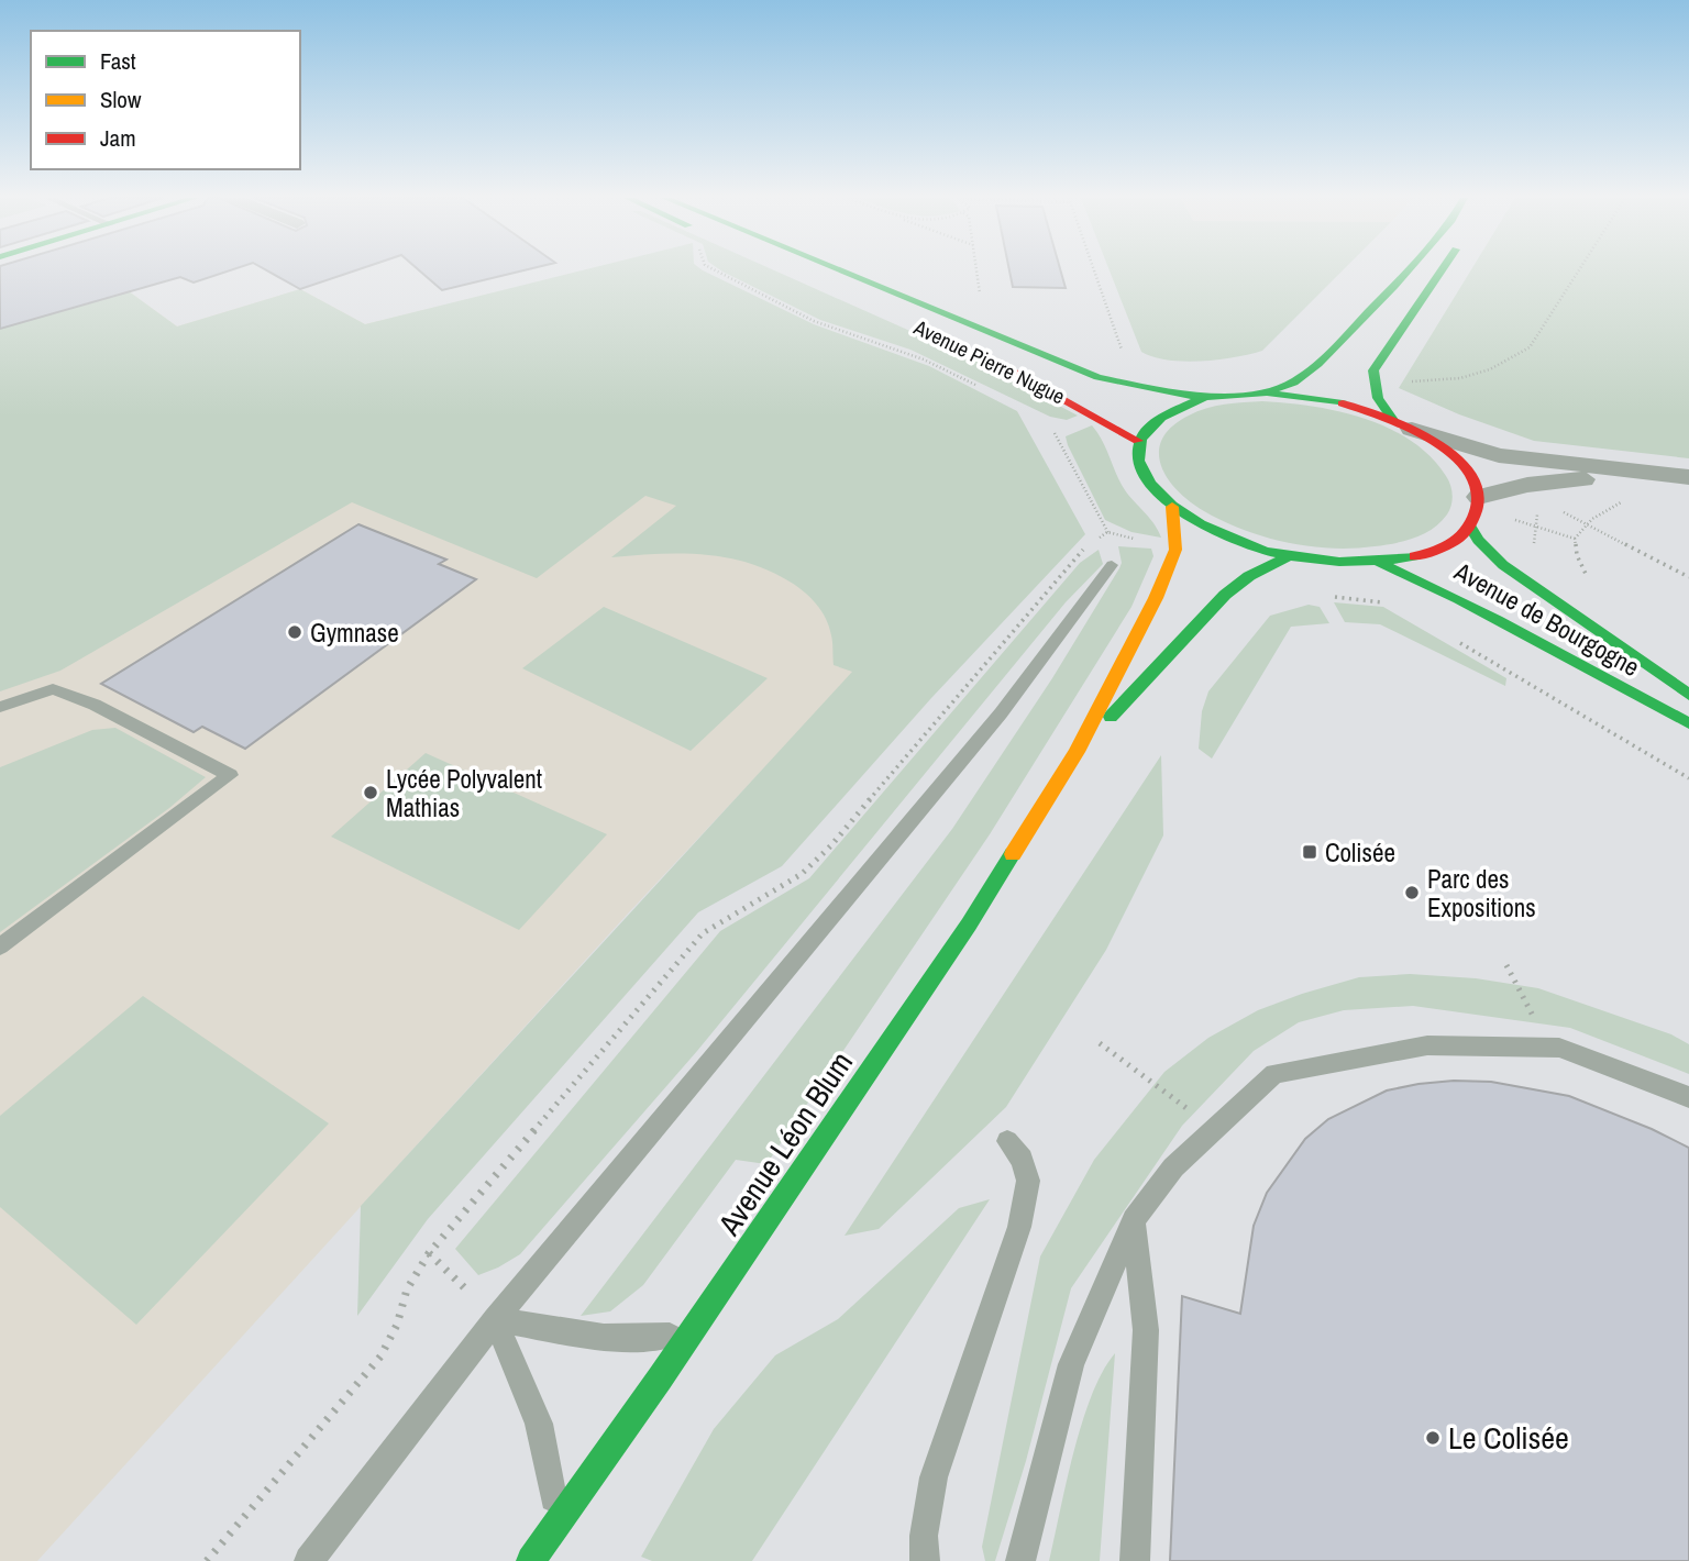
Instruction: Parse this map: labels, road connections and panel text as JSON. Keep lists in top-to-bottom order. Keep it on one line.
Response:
{"streets":{"main road":["Avenue Pierre Nugue","Avenue de Bourgogne","Avenue Léon Blum"]},"places":{"other":["Gymnase","Lycée Polyvalent Mathias","Parc des Expositions","Le Colisée"],"transit":["Colisée"]},"legend":["Fast","Slow","Jam"]}
